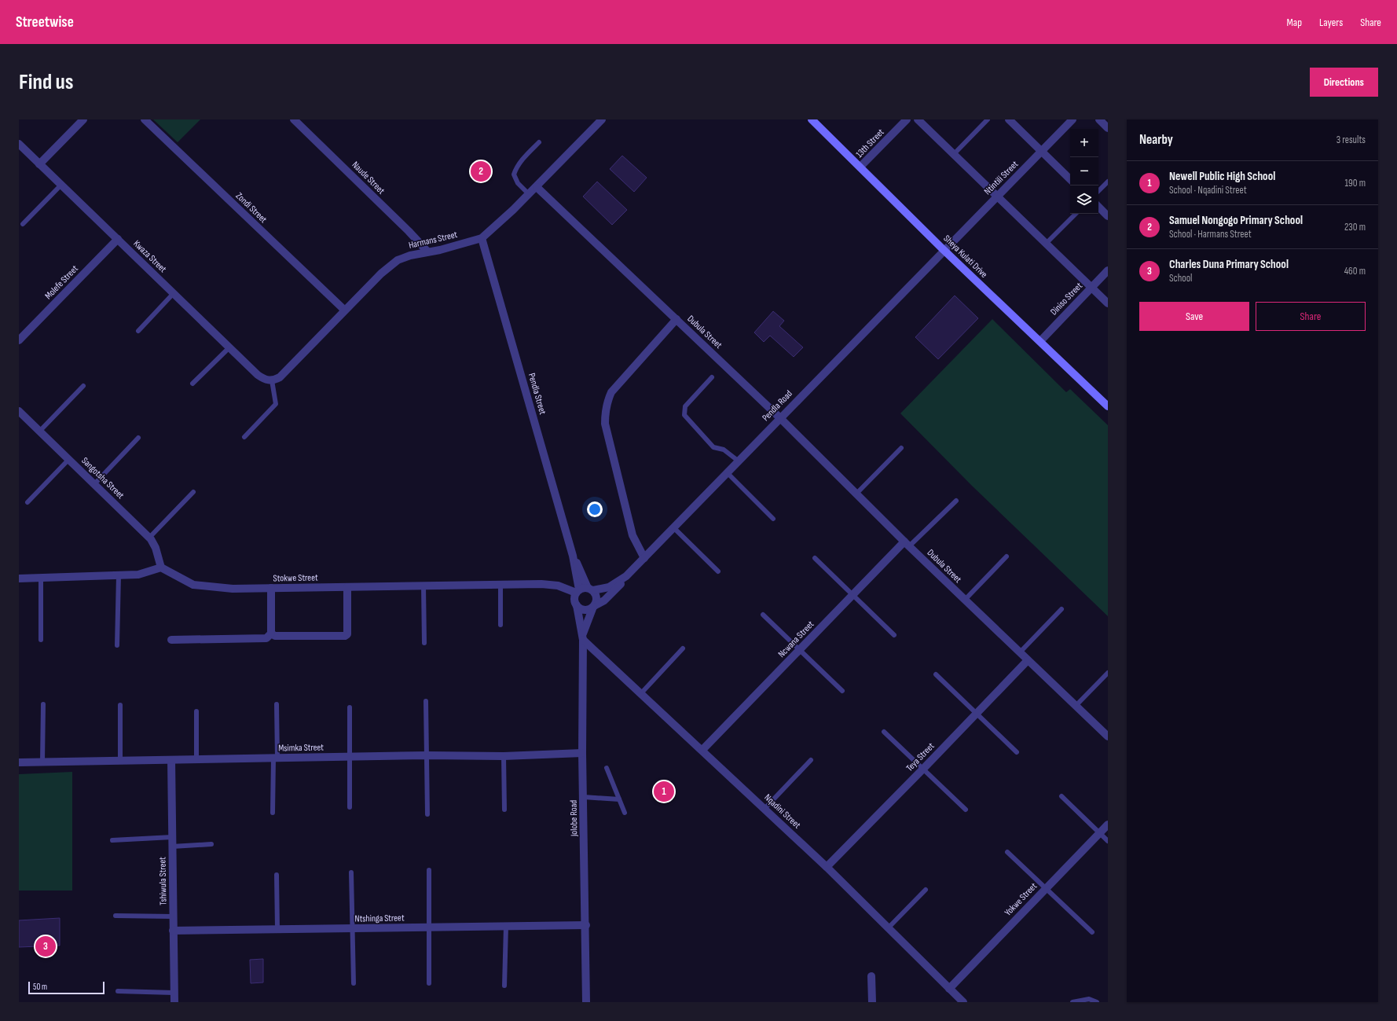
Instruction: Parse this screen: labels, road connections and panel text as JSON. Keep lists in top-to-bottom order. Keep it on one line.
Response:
{"streets":{"street":["13th Street","Naude Street","Ntintili Street","Zondi Street","Harmans Street","Kwaza Street","Sheya Kulati Drive","Molefe Street","Diniso Street","Dubula Street","Pendla Street","Pendla Road","Sangotsha Street","Stokwe Street","Ncwana Street","Msimka Street","Teya Street","Nqadini Street","Jolobe Road","Tshiwula Street","Yokwe Street","Ntshinga Street"]},"crossings":[["13th Street","Sheya Kulati Drive"],["Naude Street","Harmans Street"],["Ntintili Street","Sheya Kulati Drive"],["Ntintili Street","Pendla Road"],["Zondi Street","Harmans Street"],["Harmans Street","Kwaza Street"],["Harmans Street","Dubula Street"],["Harmans Street","Pendla Street"],["Kwaza Street","Molefe Street"],["Sheya Kulati Drive","Diniso Street"],["Sheya Kulati Drive","Pendla Road"],["Dubula Street","Pendla Road"],["Dubula Street","Ncwana Street"],["Dubula Street","Teya Street"],["Pendla Street","Pendla Road"],["Pendla Street","Stokwe Street"],["Pendla Street","Jolobe Road"],["Pendla Road","Stokwe Street"],["Pendla Road","Jolobe Road"],["Sangotsha Street","Stokwe Street"],["Stokwe Street","Jolobe Road"],["Ncwana Street","Nqadini Street"],["Msimka Street","Jolobe Road"],["Msimka Street","Tshiwula Street"],["Teya Street","Nqadini Street"],["Nqadini Street","Jolobe Road"],["Nqadini Street","Yokwe Street"],["Jolobe Road","Ntshinga Street"],["Tshiwula Street","Ntshinga Street"]],"scale_bar":"50 m","page":{"header":"Streetwise","nav":["Map","Layers","Share"],"buttons":["Directions",["Save","Share"]],"title":"Find us","heading":["Nearby","3 results"],"map_buttons":["+","−"],"pins":["2","1","3"],"list":[{"mark":"1","name":"Newell Public High School","note":"School · Nqadini Street","value":"190 m"},{"mark":"2","name":"Samuel Nongogo Primary School","note":"School · Harmans Street","value":"230 m"},{"mark":"3","name":"Charles Duna Primary School","note":"School","value":"460 m"}],"scale":"50 m"}}
